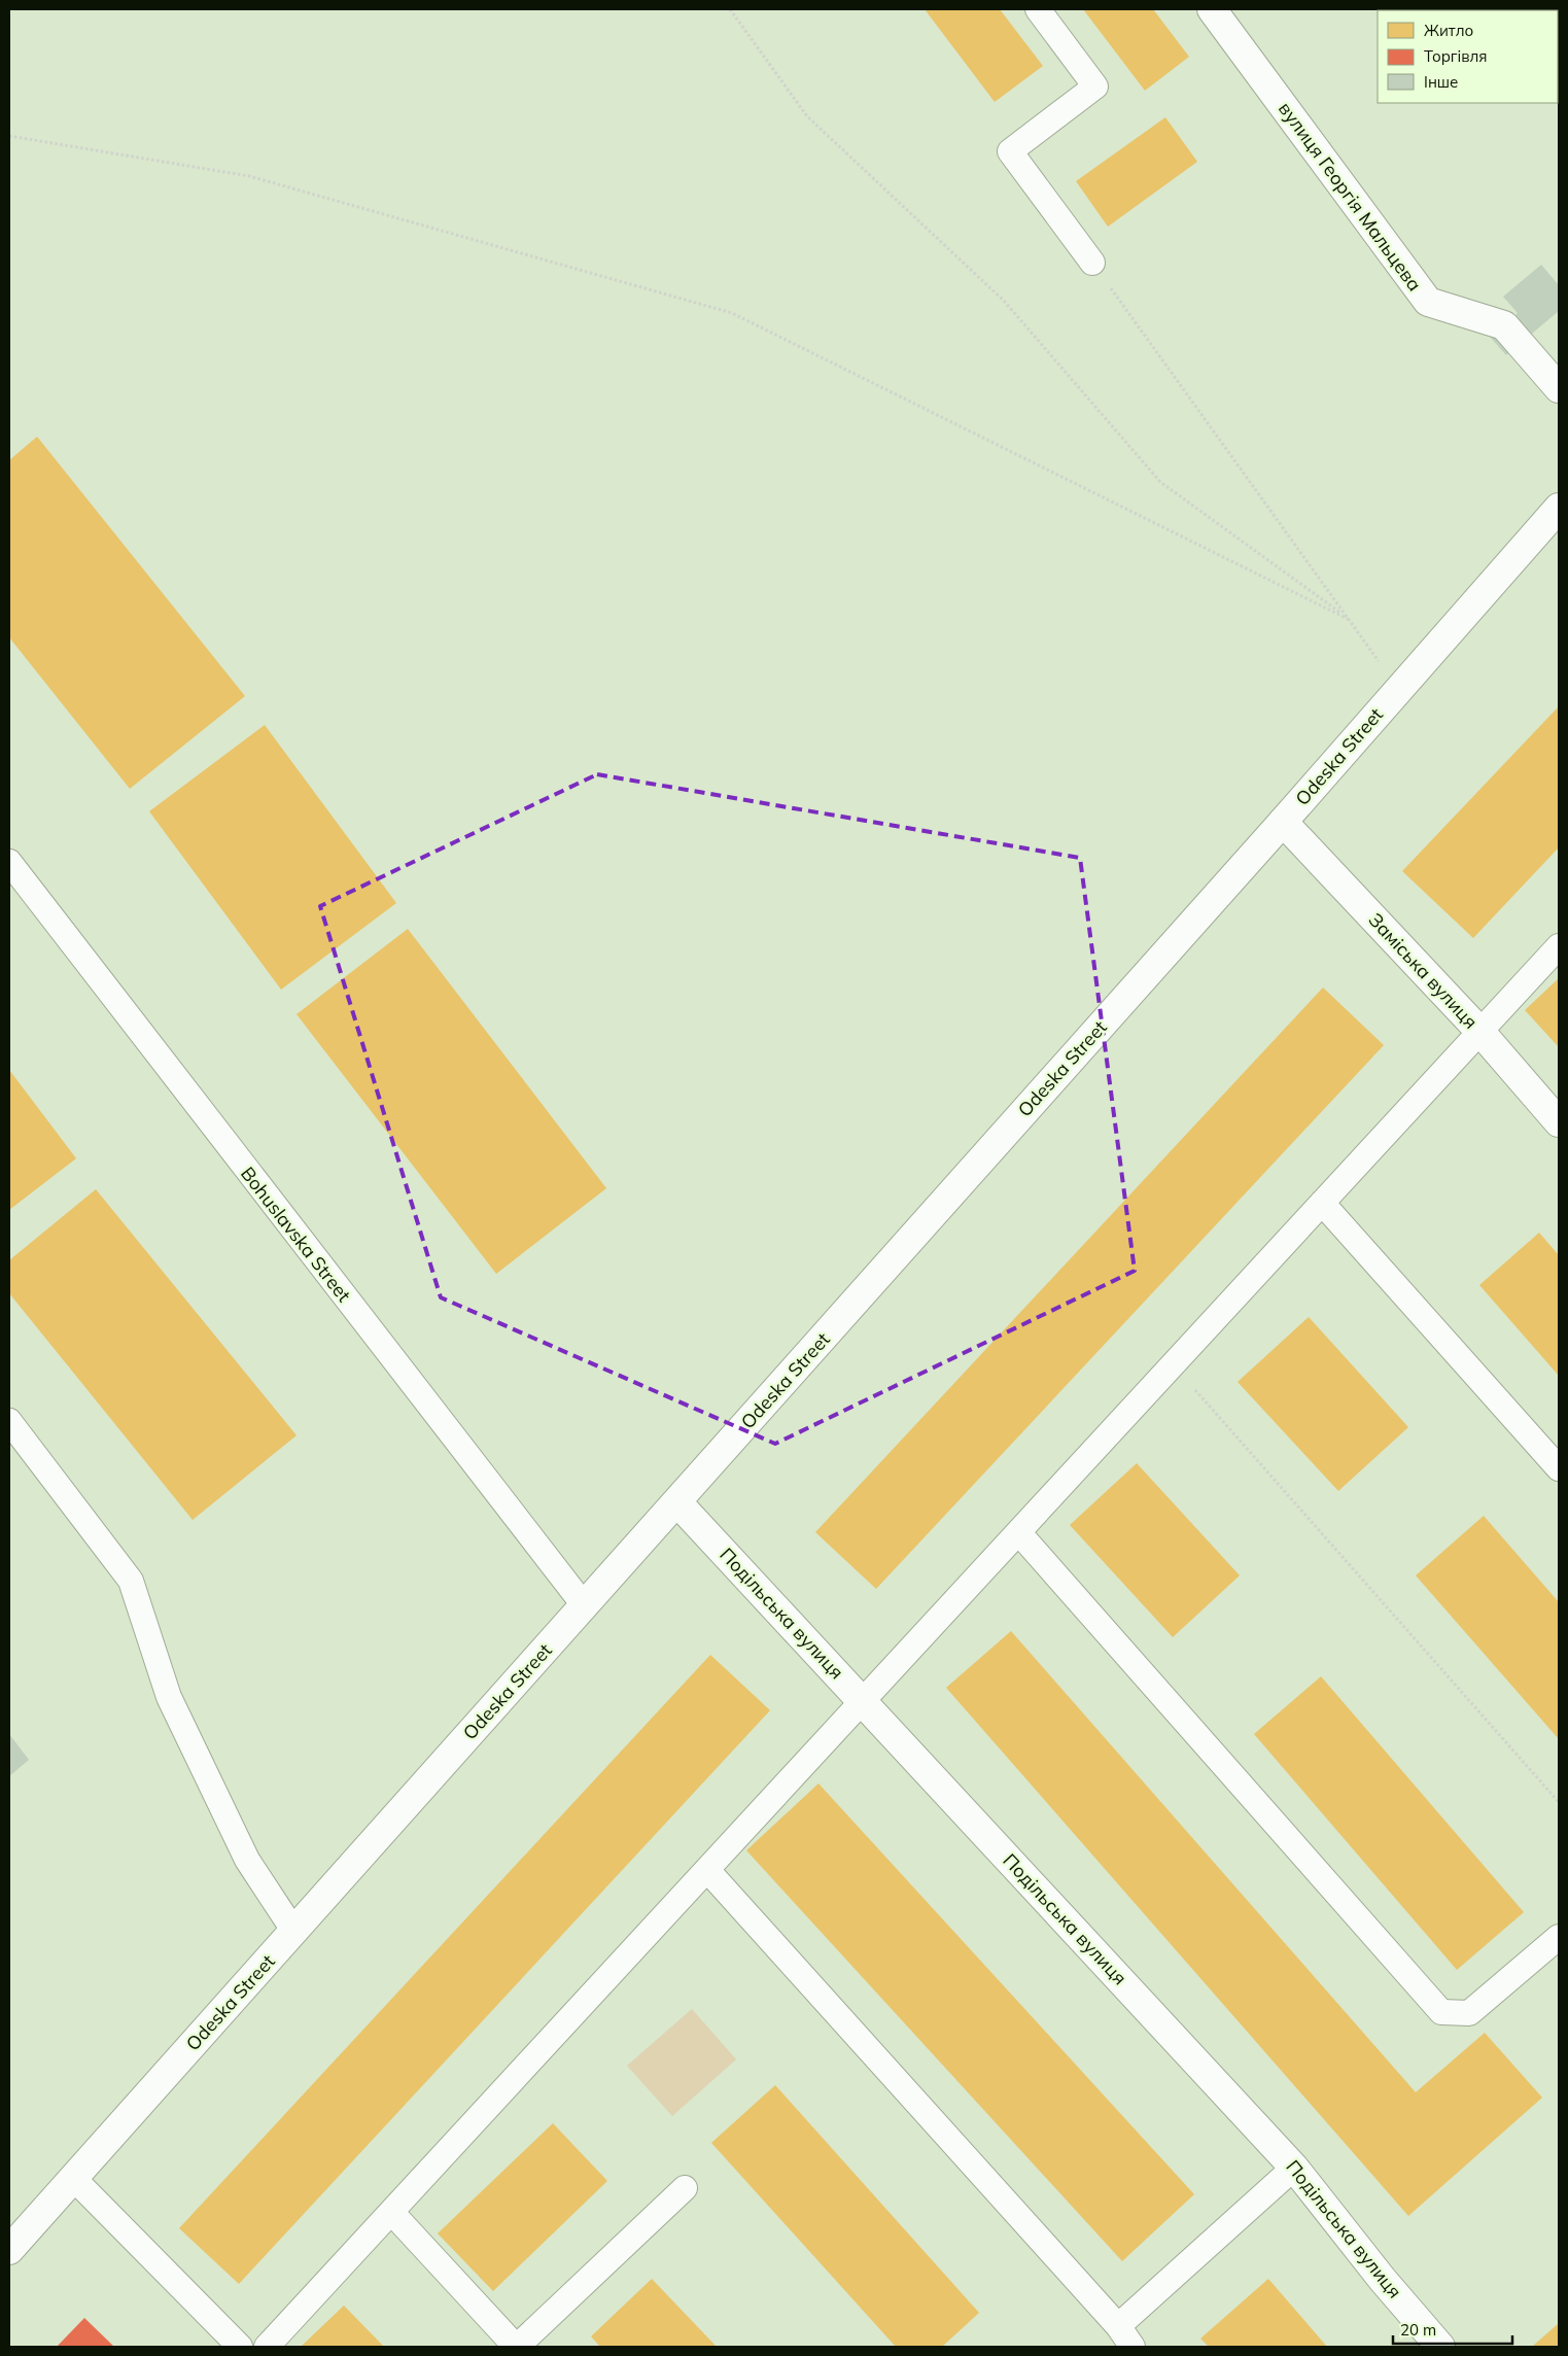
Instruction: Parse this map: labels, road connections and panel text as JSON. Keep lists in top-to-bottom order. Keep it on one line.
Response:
{"streets":{"street":["вулиця Георгія Мальцева","Odeska Street","Заміська вулиця","Подільська вулиця"],"lane":["Bohuslavska Street"]},"crossings":[["Odeska Street","Заміська вулиця"],["Odeska Street","Bohuslavska Street"],["Odeska Street","Подільська вулиця"]],"legend":["Житло","Торгівля","Інше"],"scale_bar":"20 m"}
